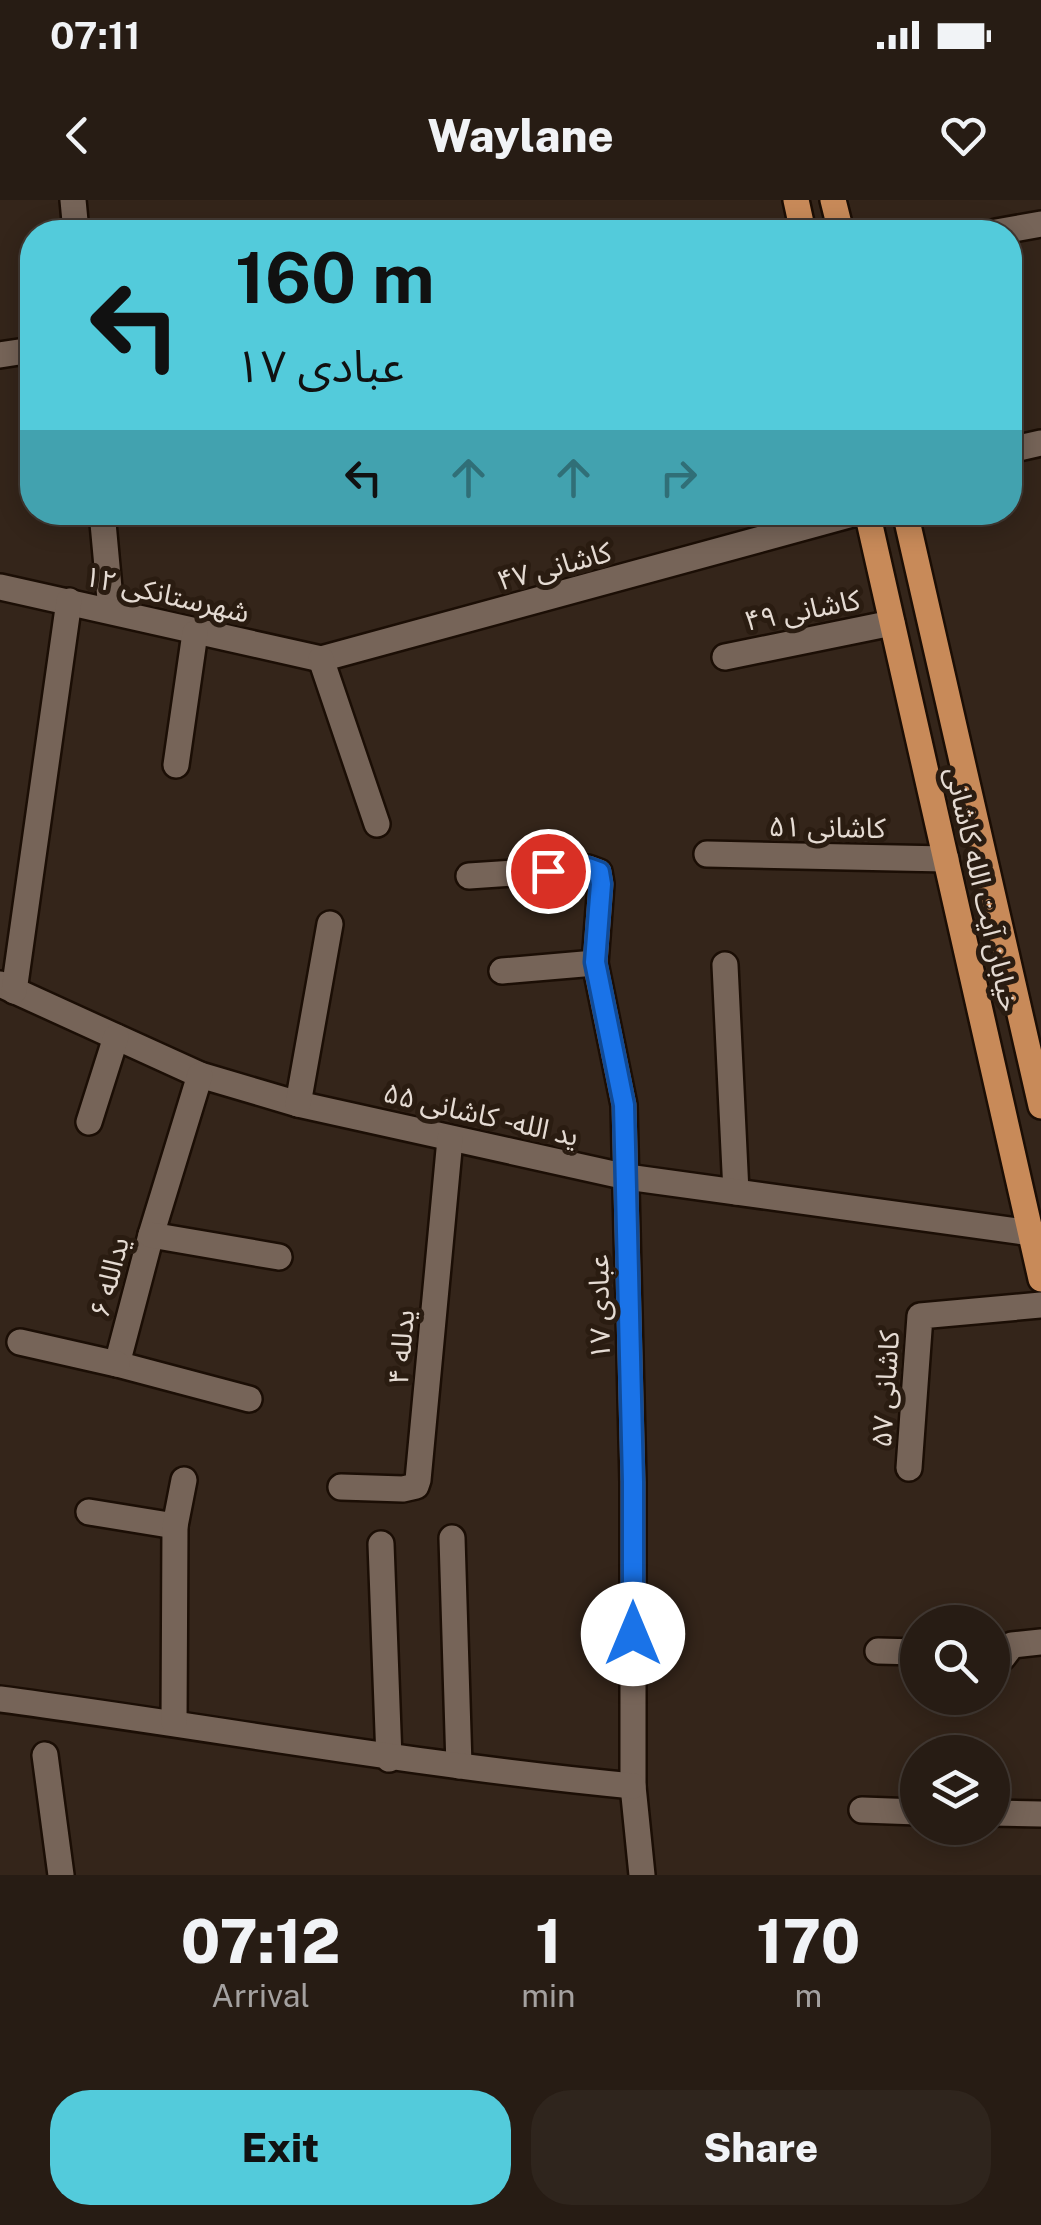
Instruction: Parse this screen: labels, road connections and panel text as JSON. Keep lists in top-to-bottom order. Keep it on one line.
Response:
{"streets":{"main road":["خیابان آیت الله کاشانی"],"street":["کاشانی ۴۷","شهرستانکی ۱۲","کاشانی ۴۹","کاشانی ۵۱","ید الله - کاشانی ۵۵","یدالله ۶","عبادی ۱۷","یدلله ۴","کاشانی ۵۷"]},"crossings":[["کاشانی ۴۷","شهرستانکی ۱۲"],["کاشانی ۴۹","خیابان آیت الله کاشانی"],["کاشانی ۵۱","خیابان آیت الله کاشانی"],["خیابان آیت الله کاشانی","ید الله - کاشانی ۵۵"],["ید الله - کاشانی ۵۵","یدالله ۶"],["ید الله - کاشانی ۵۵","عبادی ۱۷"],["ید الله - کاشانی ۵۵","یدلله ۴"]],"page":{"status":"07:11","header":"Waylane","turn":["160 m","عبادی ۱۷"],"eta":["07:12","Arrival","1","min","170","m"],"buttons":["Exit","Share"]}}
